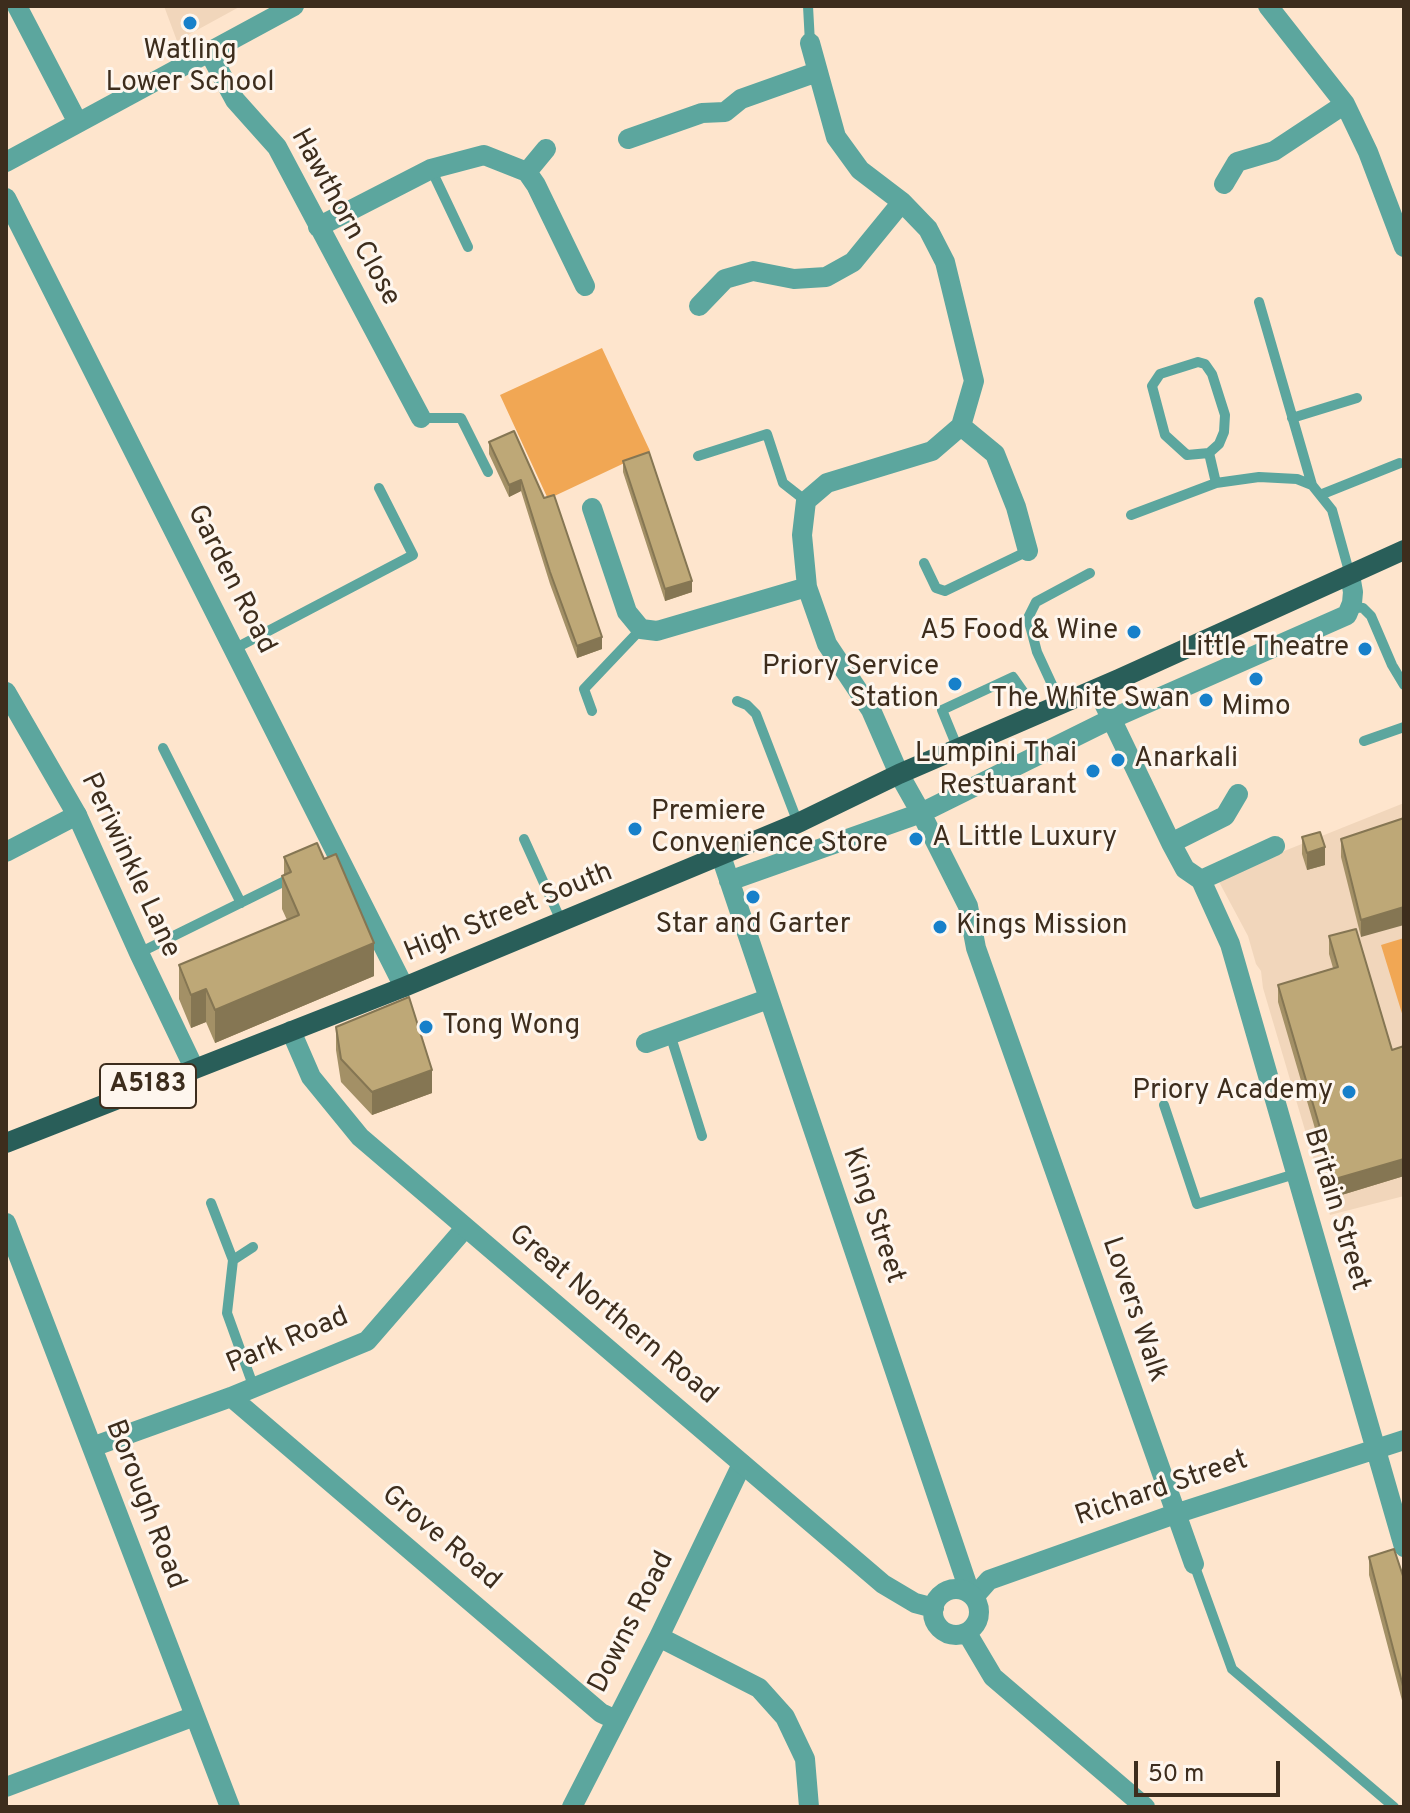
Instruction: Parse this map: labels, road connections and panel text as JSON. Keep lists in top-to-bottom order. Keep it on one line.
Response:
{"streets":{"main road":["High Street South","A5183"],"street":["Hawthorn Close","Garden Road","Periwinkle Lane","Britain Street","King Street","Lovers Walk","Great Northern Road","Park Road","Richard Street","Borough Road","Grove Road","Downs Road"]},"crossings":[["Garden Road","High Street South"],["Periwinkle Lane","A5183"],["High Street South","A5183"],["High Street South","Britain Street"],["High Street South","King Street"],["High Street South","Lovers Walk"],["High Street South","Great Northern Road"],["A5183","Great Northern Road"],["Britain Street","Richard Street"],["King Street","Great Northern Road"],["King Street","Richard Street"],["Lovers Walk","Richard Street"],["Great Northern Road","Park Road"],["Great Northern Road","Richard Street"],["Great Northern Road","Downs Road"],["Park Road","Borough Road"],["Park Road","Grove Road"],["Grove Road","Downs Road"]],"places":["Watling Lower School","A5 Food & Wine","Little Theatre","Mimo","Priory Service Station","The White Swan","Anarkali","Lumpini Thai Restuarant","Premiere Convenience Store","A Little Luxury","Star and Garter","Kings Mission","Tong Wong","Priory Academy"],"scale_bar":"50 m"}
